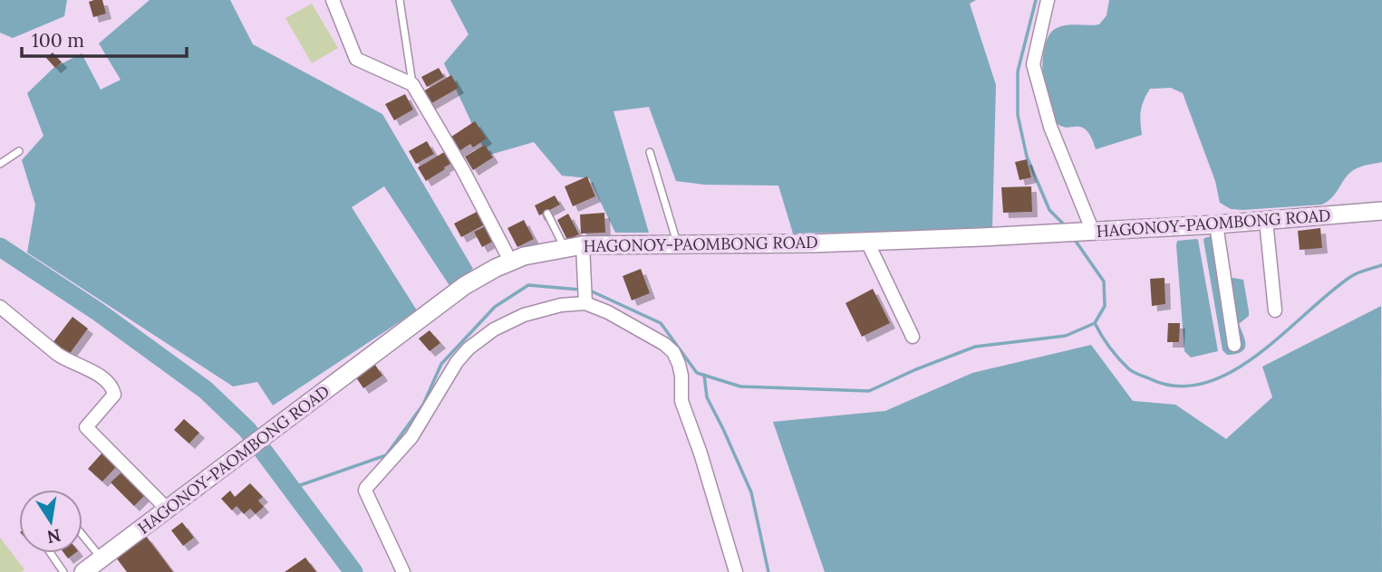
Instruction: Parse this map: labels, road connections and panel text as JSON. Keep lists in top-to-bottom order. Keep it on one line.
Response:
{"streets":{"main road":["HAGONOY-PAOMBONG ROAD"]},"scale_bar":"100 m","north":"bottom"}
